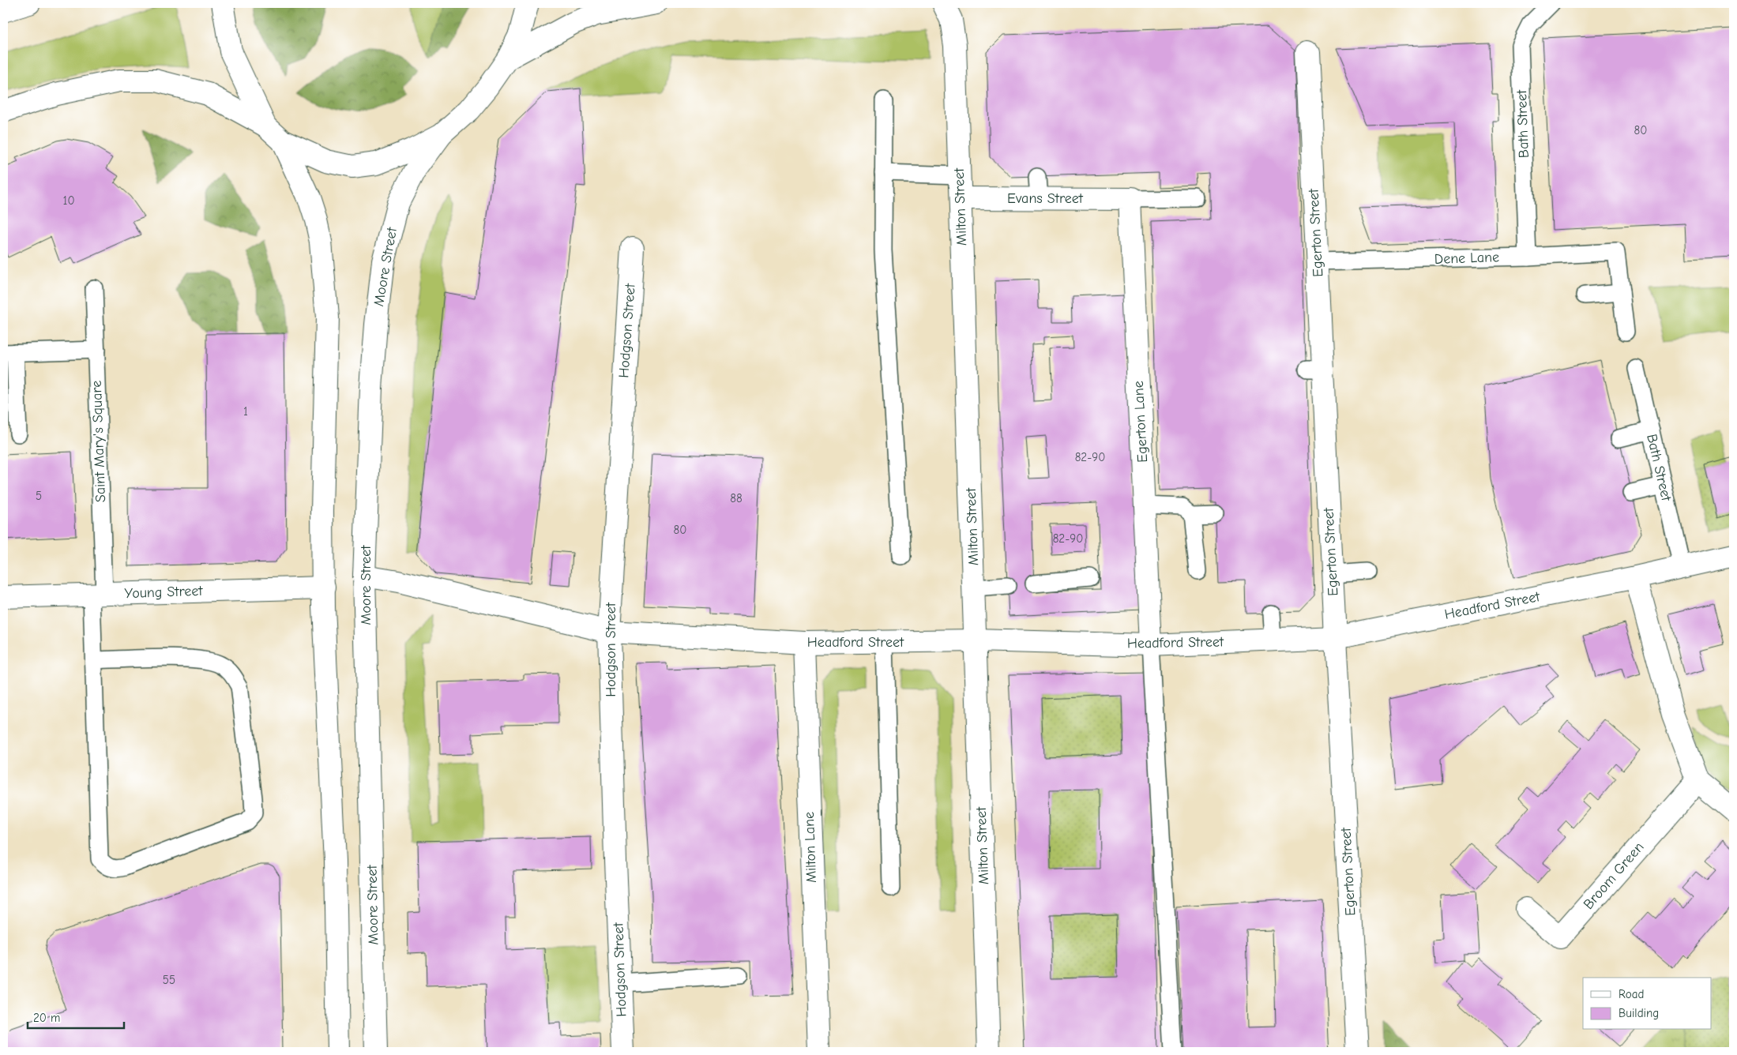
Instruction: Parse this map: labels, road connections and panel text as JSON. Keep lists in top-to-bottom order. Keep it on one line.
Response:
{"streets":{"main road":["Evans Street","Milton Street","Egerton Street","Moore Street","Hodgson Street","Egerton Lane","Young Street","Headford Street","Milton Lane","Broom Green"],"lane":["Bath Street","Dene Lane","Saint Mary's Square"]},"crossings":[["Bath Street","Dene Lane"],["Bath Street","Headford Street"],["Evans Street","Milton Street"],["Evans Street","Egerton Lane"],["Milton Street","Headford Street"],["Egerton Street","Dene Lane"],["Egerton Street","Headford Street"],["Moore Street","Young Street"],["Moore Street","Headford Street"],["Hodgson Street","Headford Street"],["Egerton Lane","Headford Street"],["Saint Mary's Square","Young Street"],["Headford Street","Milton Lane"]],"house_numbers":["80","10","1","82-90","5","88","80","82-90","55"],"legend":["Road","Building"],"scale_bar":"20 m"}
